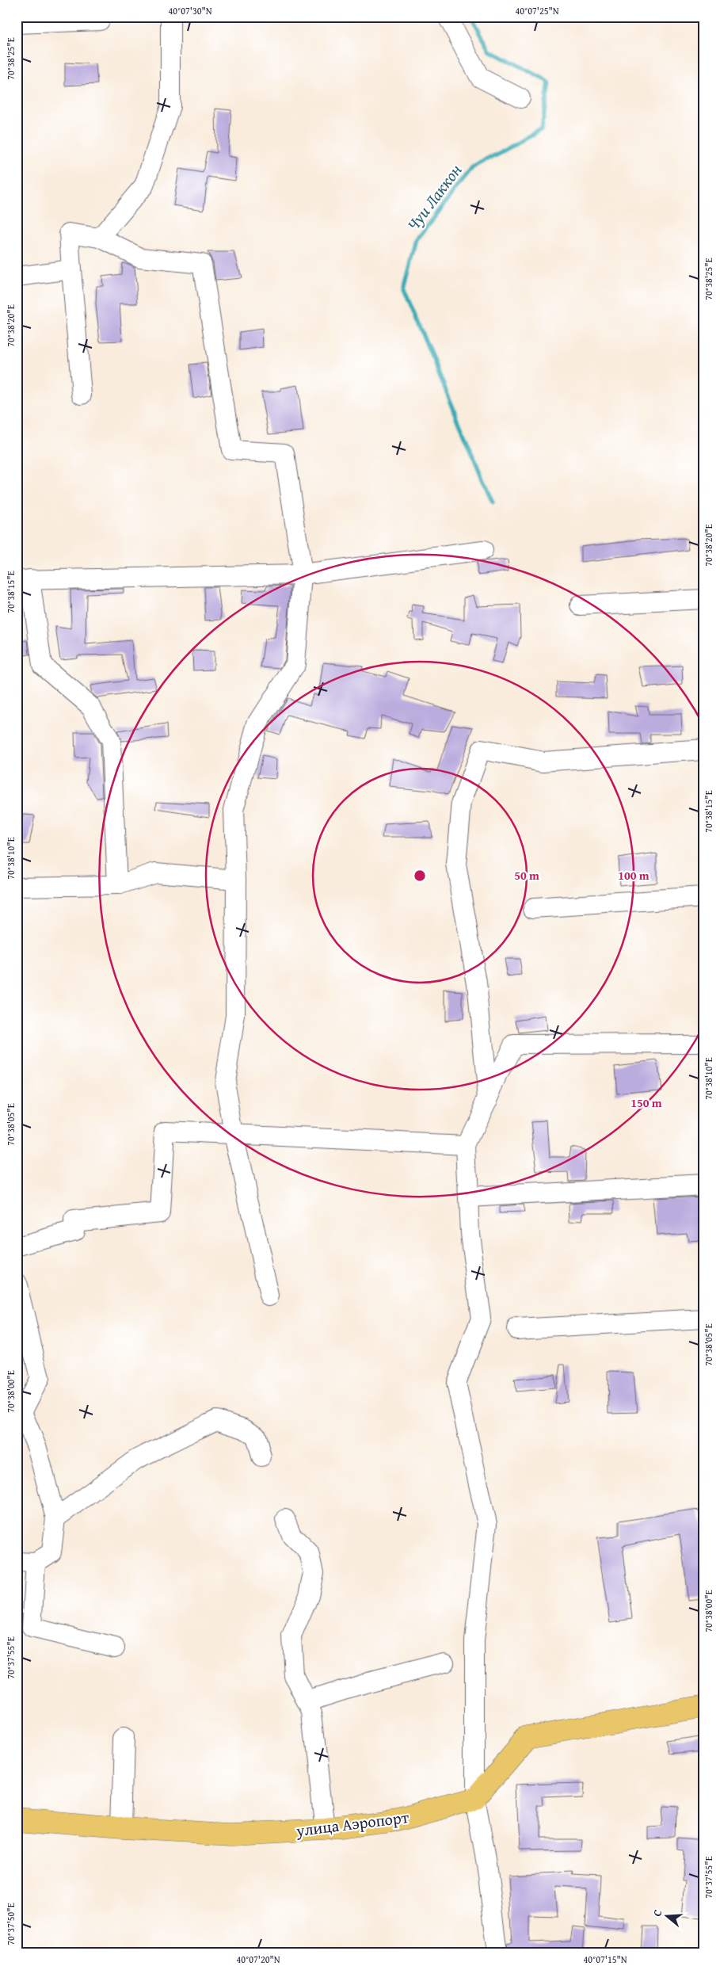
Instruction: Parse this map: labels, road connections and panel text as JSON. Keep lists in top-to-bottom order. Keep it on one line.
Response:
{"streets":{"main road":["улица Аэропорт"]},"water":["Чуи Лаккон"],"north":"left","coordinates":["40°07'30\"N","40°07'25\"N","70°38'25\"E","70°38'20\"E","70°38'15\"E","70°38'10\"E","70°38'05\"E","70°38'00\"E","70°37'55\"E","70°37'50\"E","40°07'20\"N","40°07'15\"N"],"rings":["50 m","100 m","150 m"]}
